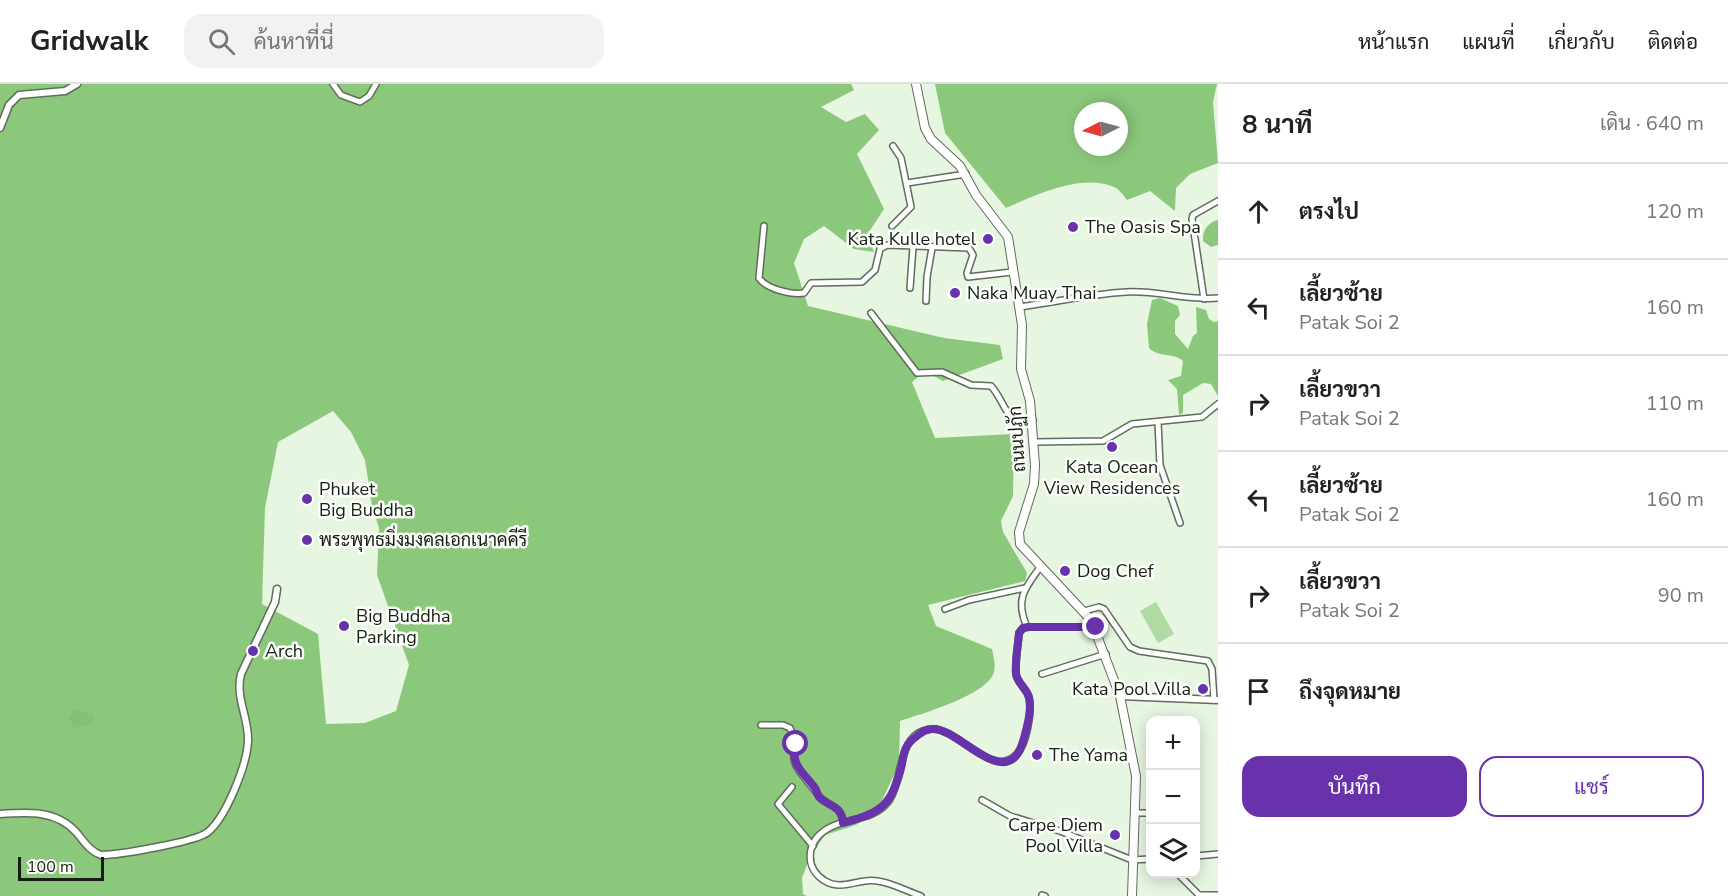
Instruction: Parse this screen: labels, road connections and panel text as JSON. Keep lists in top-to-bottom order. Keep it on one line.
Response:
{"streets":{"main road":["ถนนปฏัก"]},"places":["The Oasis Spa","Kata Kulle hotel","Naka Muay Thai","Kata Ocean View Residences","Phuket Big Buddha","พระพุทธมิ่งมงคลเอกเนาคคีรี","Dog Chef","Big Buddha Parking","Arch","Kata Pool Villa","The Yama","Carpe Diem Pool Villa"],"scale_bar":"100 m","north":"left","page":{"header":"Gridwalk","search":"ค้นหาที่นี่","nav":["หน้าแรก","แผนที่","เกี่ยวกับ","ติดต่อ"],"heading":["8 นาที","เดิน · 640 m"],"list":[["ตรงไป","120 m"],["เลี้ยวซ้าย","Patak Soi 2","160 m"],["เลี้ยวขวา","Patak Soi 2","110 m"],["เลี้ยวซ้าย","Patak Soi 2","160 m"],["เลี้ยวขวา","Patak Soi 2","90 m"],"ถึงจุดหมาย"],"map_buttons":["+","−"],"buttons":["บันทึก","แชร์"],"scale":"100 m"}}
